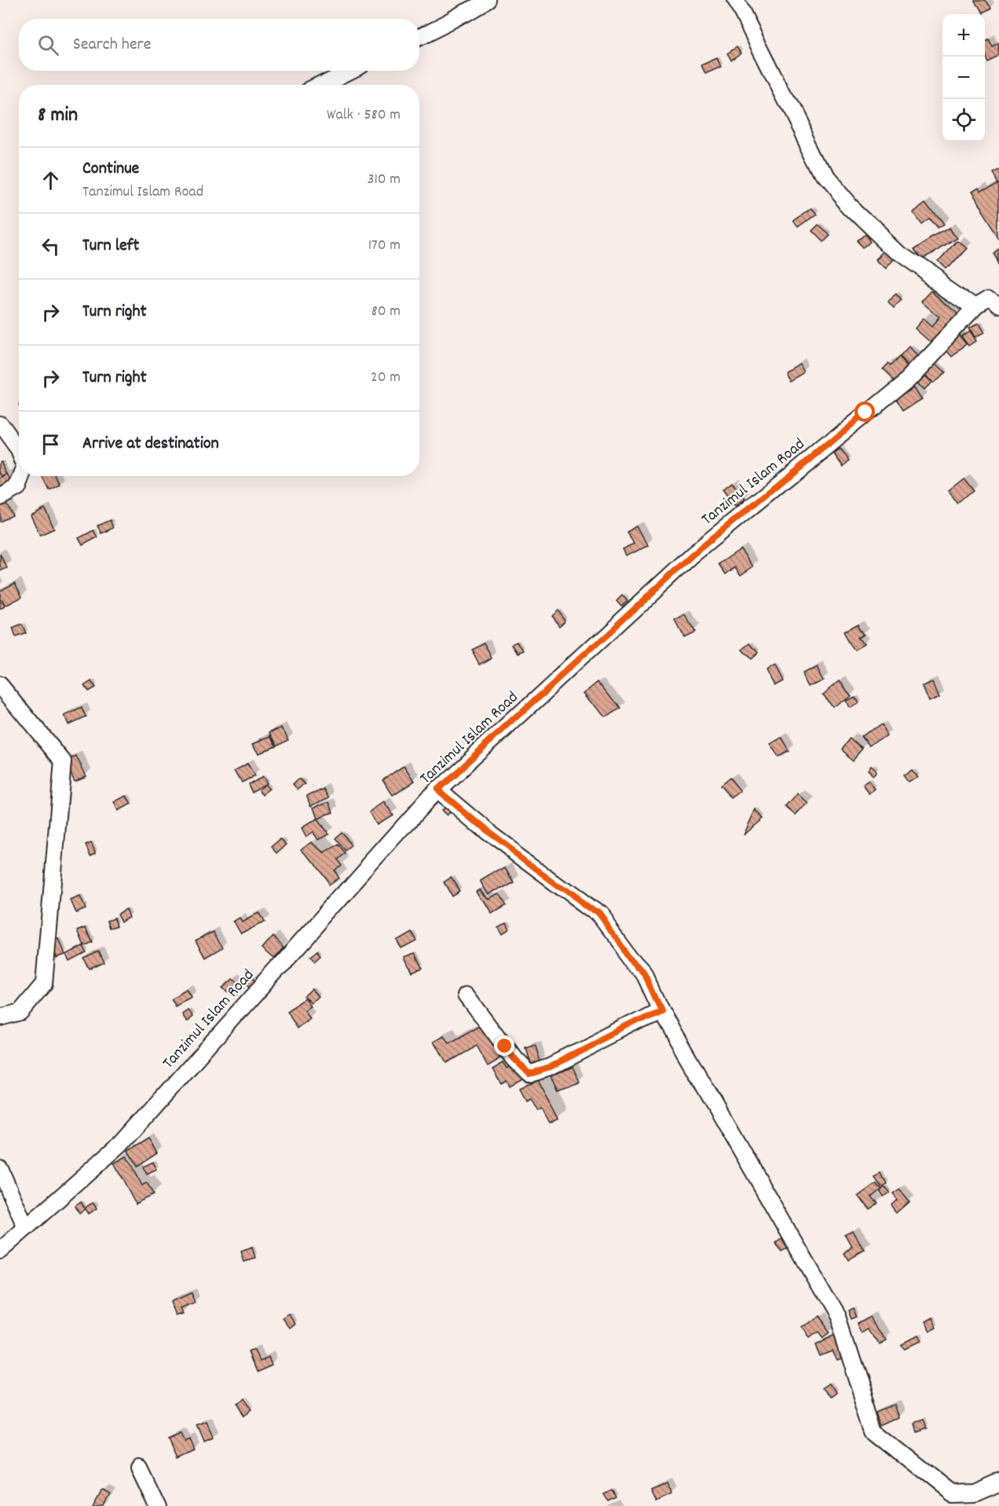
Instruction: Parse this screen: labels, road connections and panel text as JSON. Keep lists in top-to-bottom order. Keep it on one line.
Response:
{"streets":{"street":["Tanzimul Islam Road"]},"page":{"map_buttons":["+","−"],"search":"Search here","heading":["8 min","Walk · 580 m"],"list":[["Continue","Tanzimul Islam Road","310 m"],["Turn left","170 m"],["Turn right","80 m"],["Turn right","20 m"],"Arrive at destination"]}}
